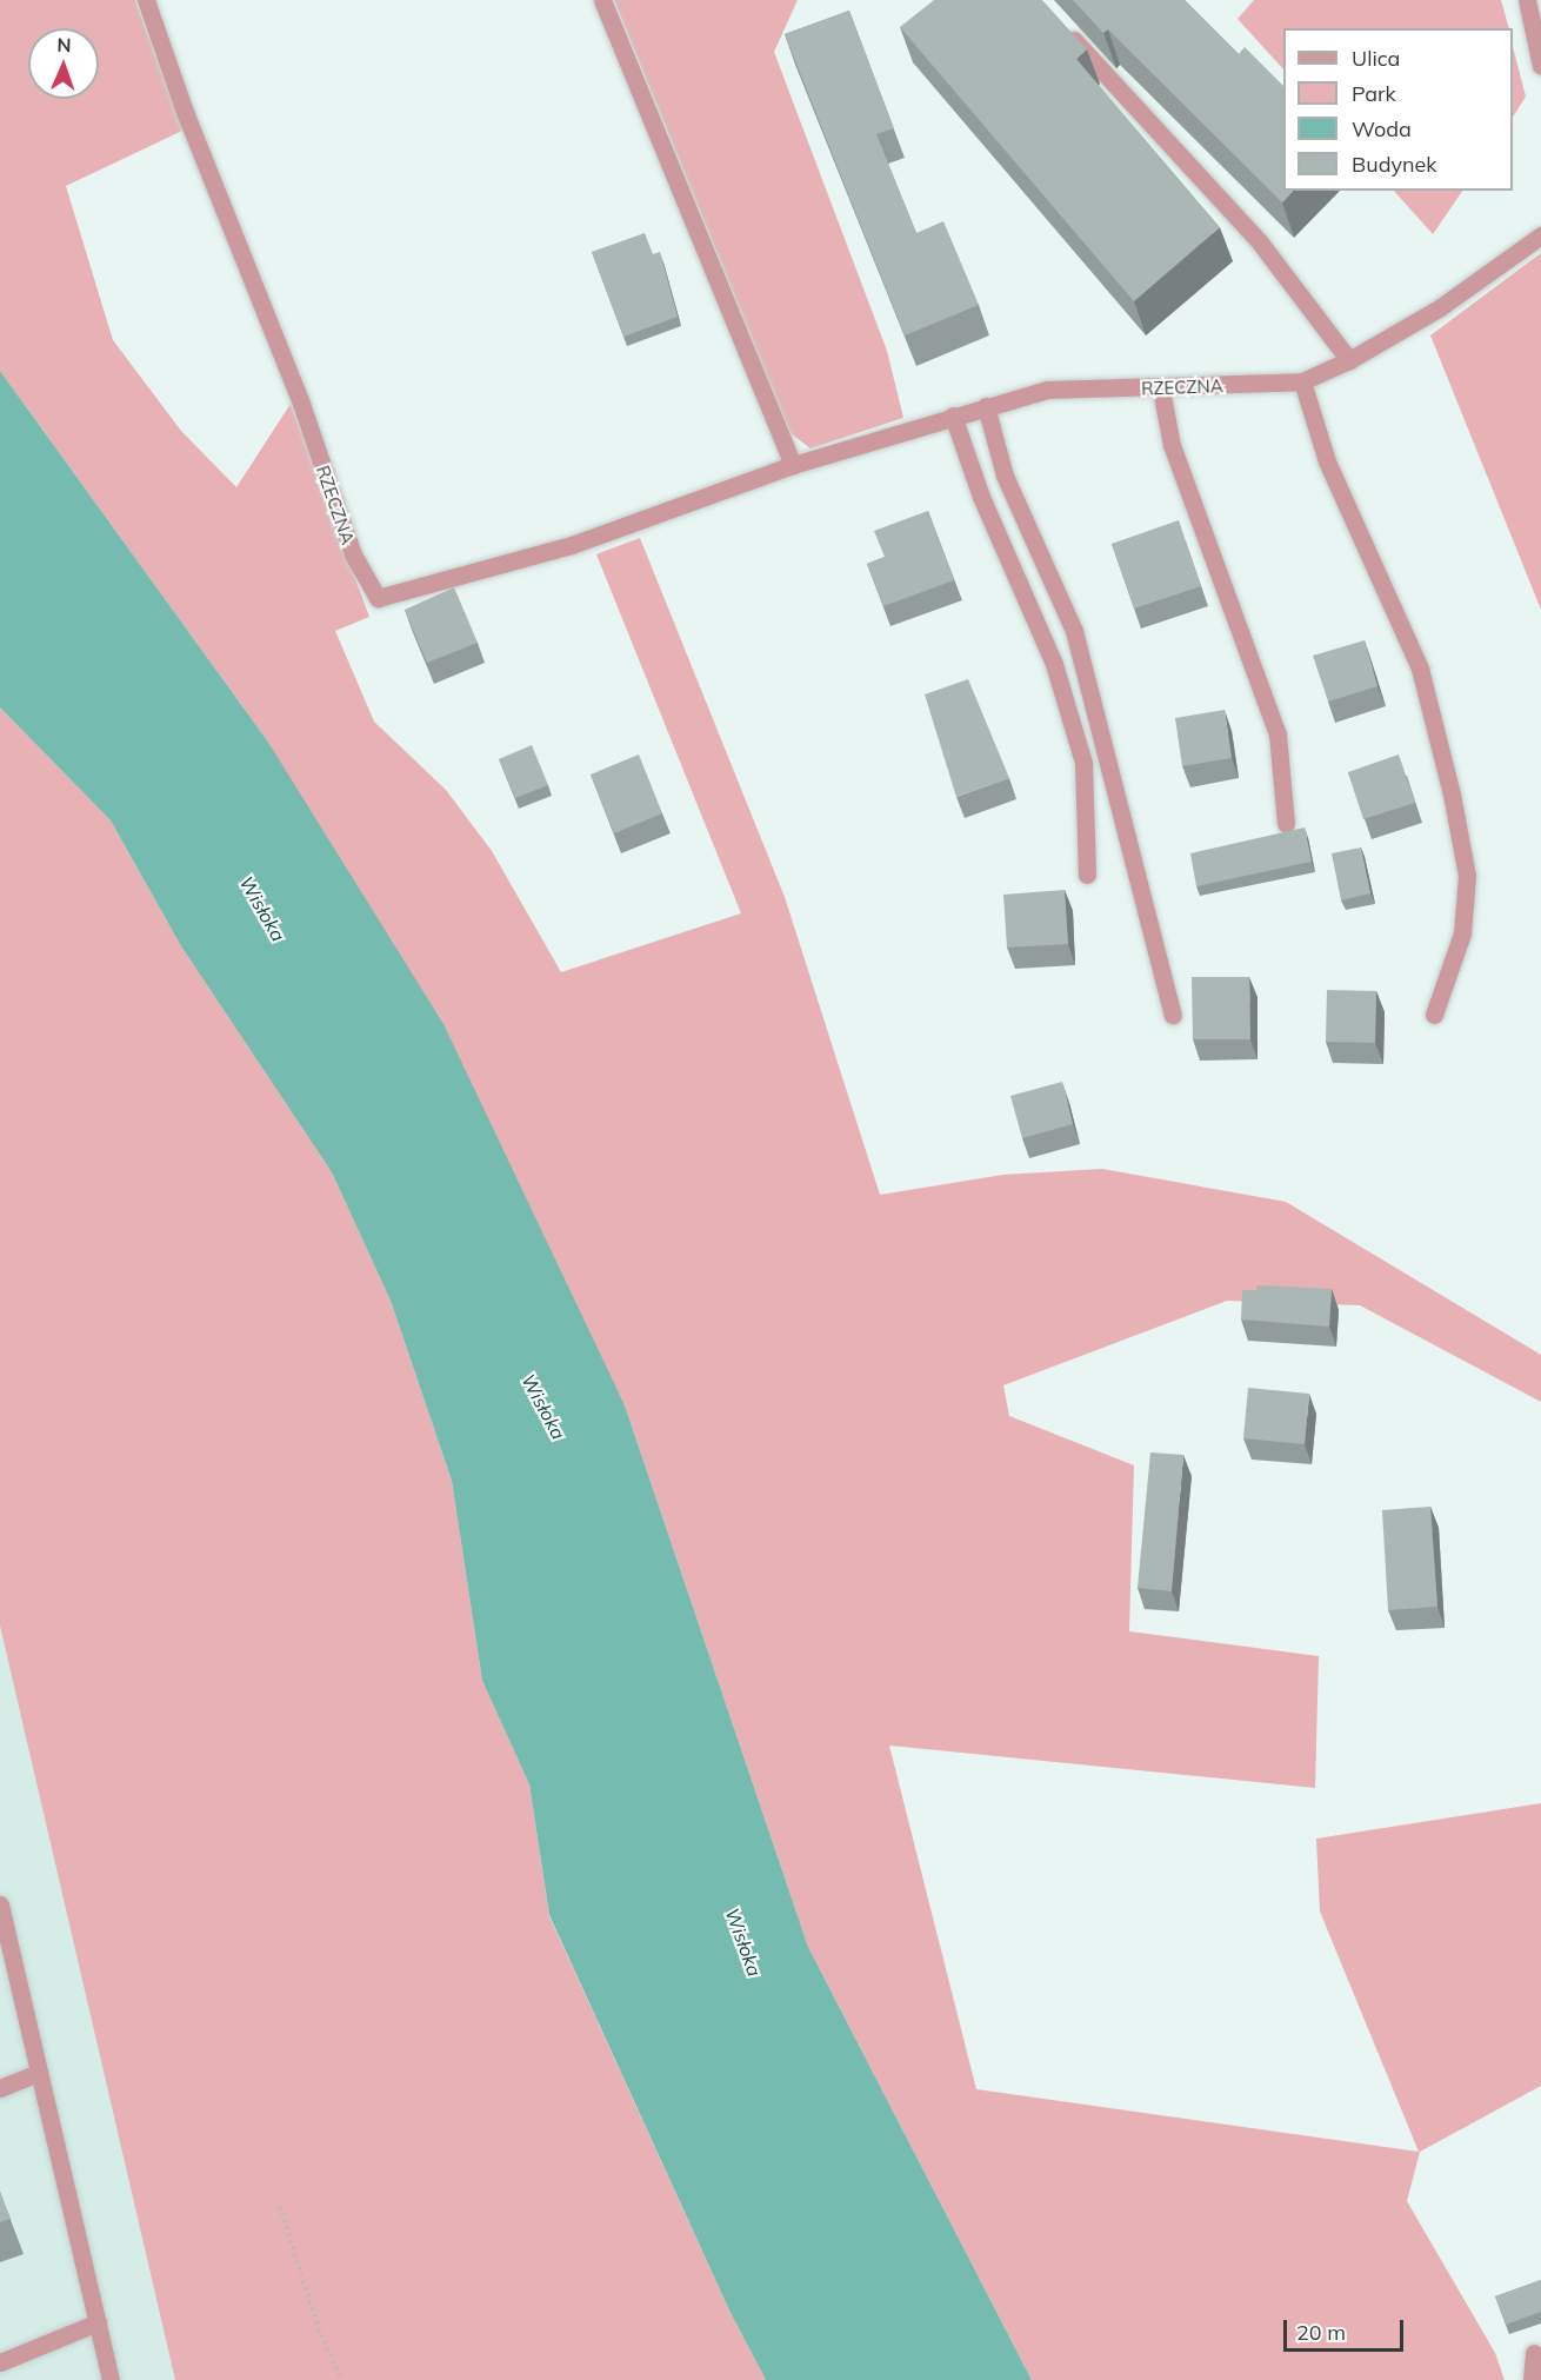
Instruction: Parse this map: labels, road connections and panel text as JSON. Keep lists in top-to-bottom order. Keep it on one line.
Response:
{"streets":{"street":["RZECZNA"]},"water":["Wisłoka"],"legend":["Ulica","Park","Woda","Budynek"],"scale_bar":"20 m","north":"top"}
